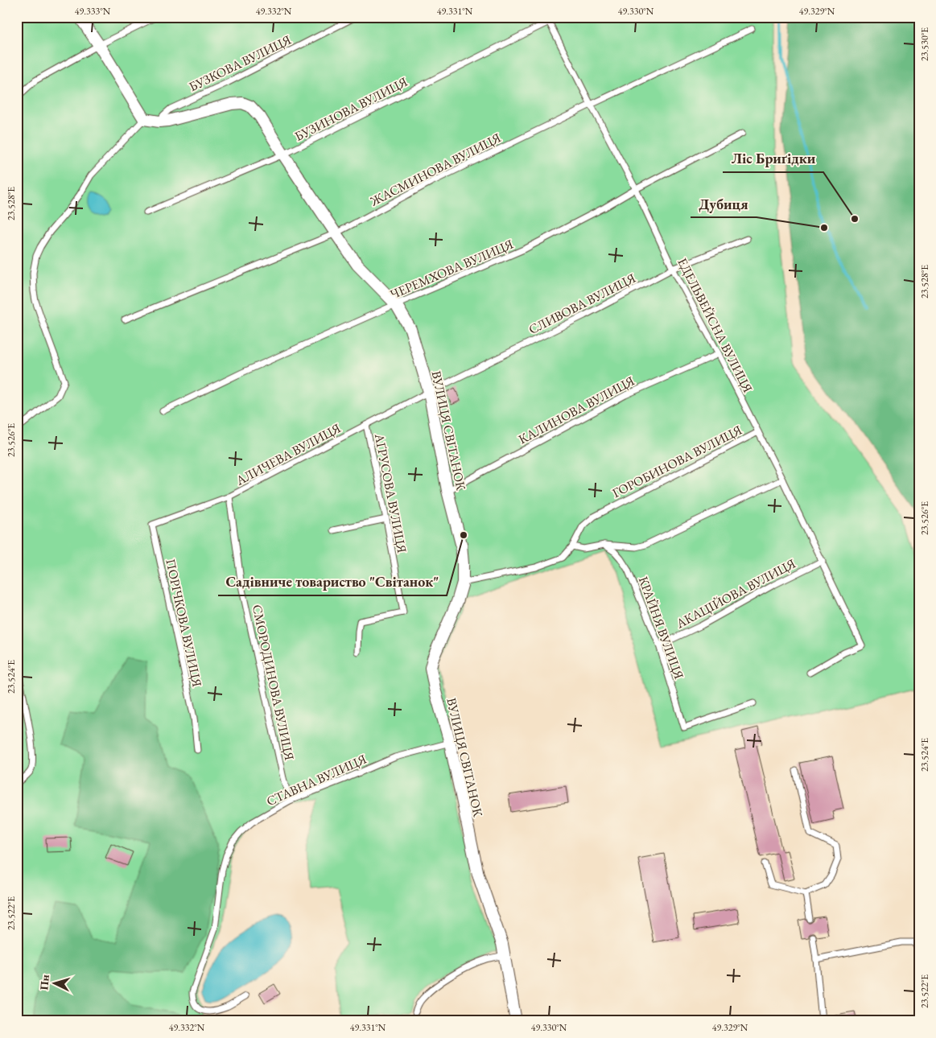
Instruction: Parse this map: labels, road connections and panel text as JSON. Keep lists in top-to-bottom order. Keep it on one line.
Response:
{"streets":{"street":["ВУЛИЦЯ СВІТАНОК"],"lane":["БУЗКОВА ВУЛИЦЯ","БУЗИНОВА ВУЛИЦЯ","ЖАСМИНОВА ВУЛИЦЯ","ЧЕРЕМХОВА ВУЛИЦЯ","СЛИВОВА ВУЛИЦЯ","ЕДЕЛЬВЕЙСНА ВУЛИЦЯ","КАЛИНОВА ВУЛИЦЯ","АЛИЧЕВА ВУЛИЦЯ","ГОРОБИНОВА ВУЛИЦЯ","АҐРУСОВА ВУЛИЦЯ","АКАЦІЙОВА ВУЛИЦЯ","ПОРІЧКОВА ВУЛИЦЯ","КРАЙНЯ ВУЛИЦЯ","СМОРОДИНОВА ВУЛИЦЯ","СТАВНА ВУЛИЦЯ"]},"crossings":[["БУЗКОВА ВУЛИЦЯ","ВУЛИЦЯ СВІТАНОК"],["БУЗИНОВА ВУЛИЦЯ","ЕДЕЛЬВЕЙСНА ВУЛИЦЯ"],["БУЗИНОВА ВУЛИЦЯ","ВУЛИЦЯ СВІТАНОК"],["ЖАСМИНОВА ВУЛИЦЯ","ЕДЕЛЬВЕЙСНА ВУЛИЦЯ"],["ЖАСМИНОВА ВУЛИЦЯ","ВУЛИЦЯ СВІТАНОК"],["ЧЕРЕМХОВА ВУЛИЦЯ","ЕДЕЛЬВЕЙСНА ВУЛИЦЯ"],["ЧЕРЕМХОВА ВУЛИЦЯ","ВУЛИЦЯ СВІТАНОК"],["СЛИВОВА ВУЛИЦЯ","ЕДЕЛЬВЕЙСНА ВУЛИЦЯ"],["СЛИВОВА ВУЛИЦЯ","ВУЛИЦЯ СВІТАНОК"],["СЛИВОВА ВУЛИЦЯ","АЛИЧЕВА ВУЛИЦЯ"],["ЕДЕЛЬВЕЙСНА ВУЛИЦЯ","КАЛИНОВА ВУЛИЦЯ"],["ЕДЕЛЬВЕЙСНА ВУЛИЦЯ","ГОРОБИНОВА ВУЛИЦЯ"],["ЕДЕЛЬВЕЙСНА ВУЛИЦЯ","АКАЦІЙОВА ВУЛИЦЯ"],["КАЛИНОВА ВУЛИЦЯ","ВУЛИЦЯ СВІТАНОК"],["ВУЛИЦЯ СВІТАНОК","АЛИЧЕВА ВУЛИЦЯ"],["ВУЛИЦЯ СВІТАНОК","ГОРОБИНОВА ВУЛИЦЯ"],["ВУЛИЦЯ СВІТАНОК","СТАВНА ВУЛИЦЯ"],["АЛИЧЕВА ВУЛИЦЯ","АҐРУСОВА ВУЛИЦЯ"],["АЛИЧЕВА ВУЛИЦЯ","ПОРІЧКОВА ВУЛИЦЯ"],["АЛИЧЕВА ВУЛИЦЯ","СМОРОДИНОВА ВУЛИЦЯ"],["АКАЦІЙОВА ВУЛИЦЯ","КРАЙНЯ ВУЛИЦЯ"],["СМОРОДИНОВА ВУЛИЦЯ","СТАВНА ВУЛИЦЯ"]],"places":["Ліс Бриґідки","Дубиця","Садівниче товариство \"Світанок\""],"north":"left","coordinates":["49.333°N","49.332°N","49.331°N","49.330°N","49.329°N","23.530°E","23.528°E","23.526°E","23.524°E","23.522°E"]}
